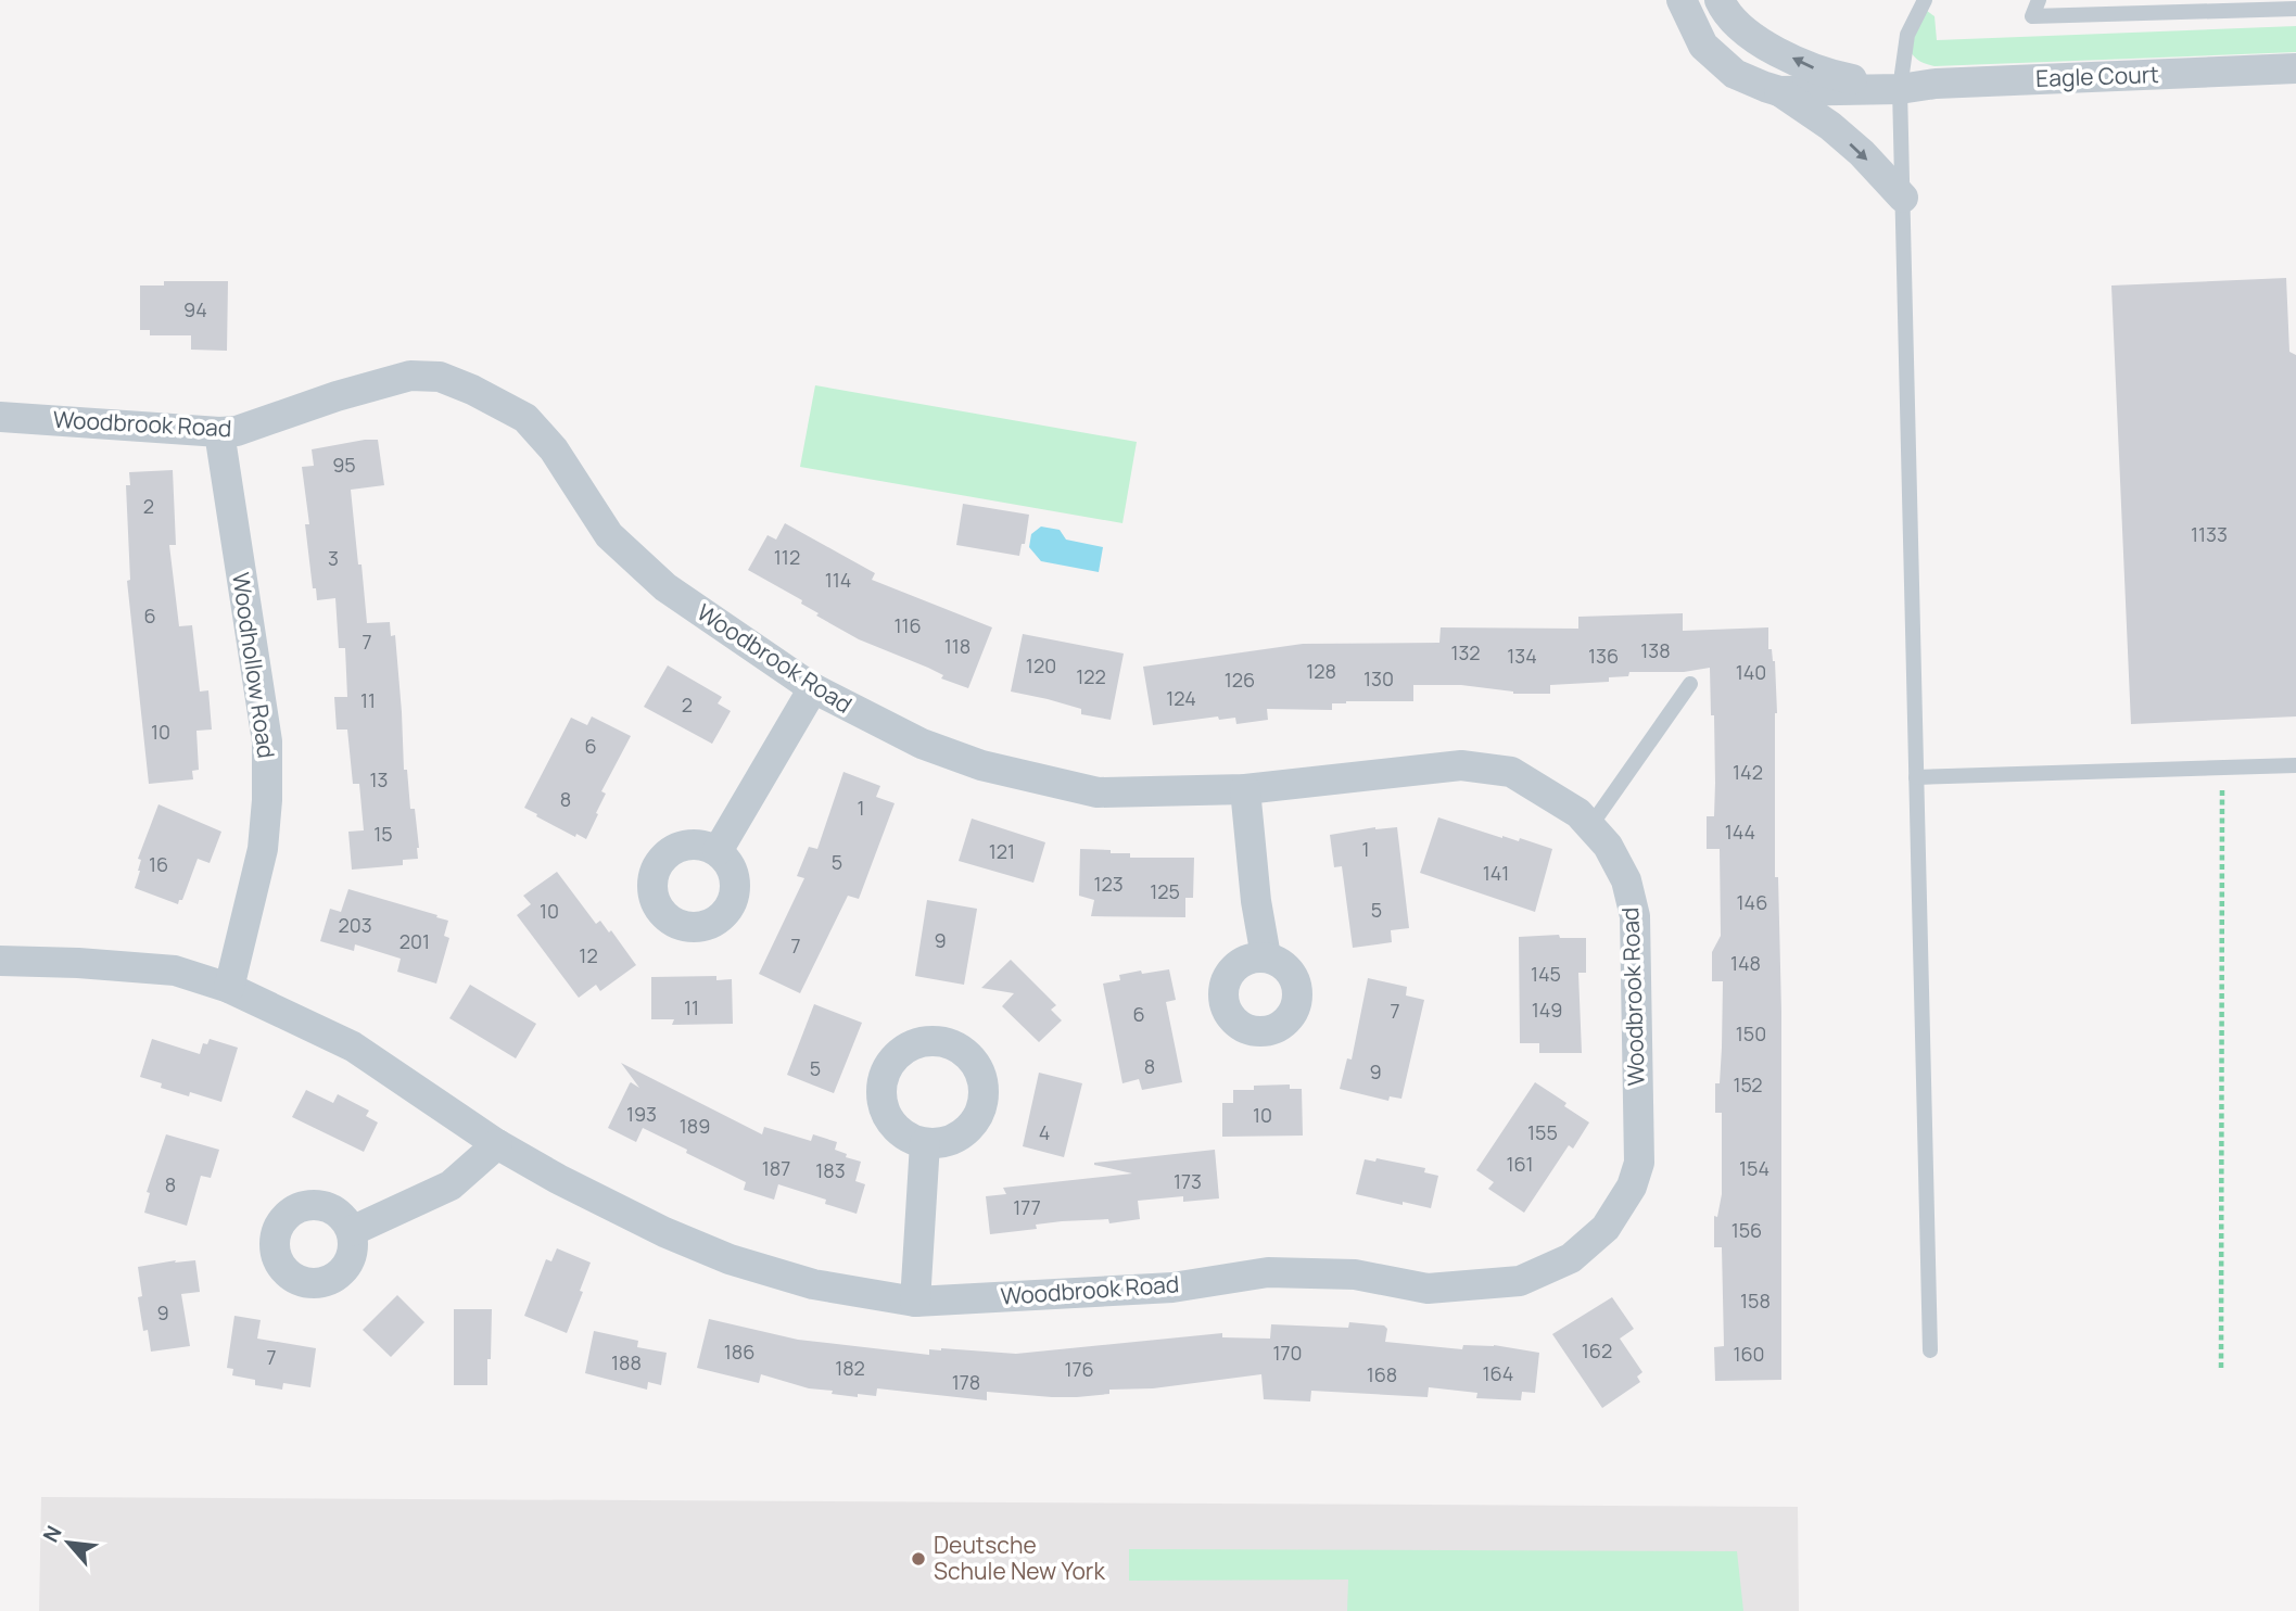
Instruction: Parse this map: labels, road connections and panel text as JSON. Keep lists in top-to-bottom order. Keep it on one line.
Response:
{"streets":{"street":["Eagle Court","Woodbrook Road","Woodhollow Road"]},"crossings":[["Woodbrook Road","Woodhollow Road"]],"places":["Deutsche Schule New York"],"house_numbers":["94","95","2","1133","112","3","114","6","116","7","118","138","132","134","136","120","128","140","122","130","126","124","11","2","10","6","142","13","8","1","144","15","1","121","5","16","141","123","125","146","5","10","203","9","201","7","12","148","145","11","149","7","6","150","8","5","9","152","193","10","189","4","155","161","187","154","183","173","8","177","156","158","9","162","186","170","160","7","188","182","176","164","168","178"],"north":"top left"}
